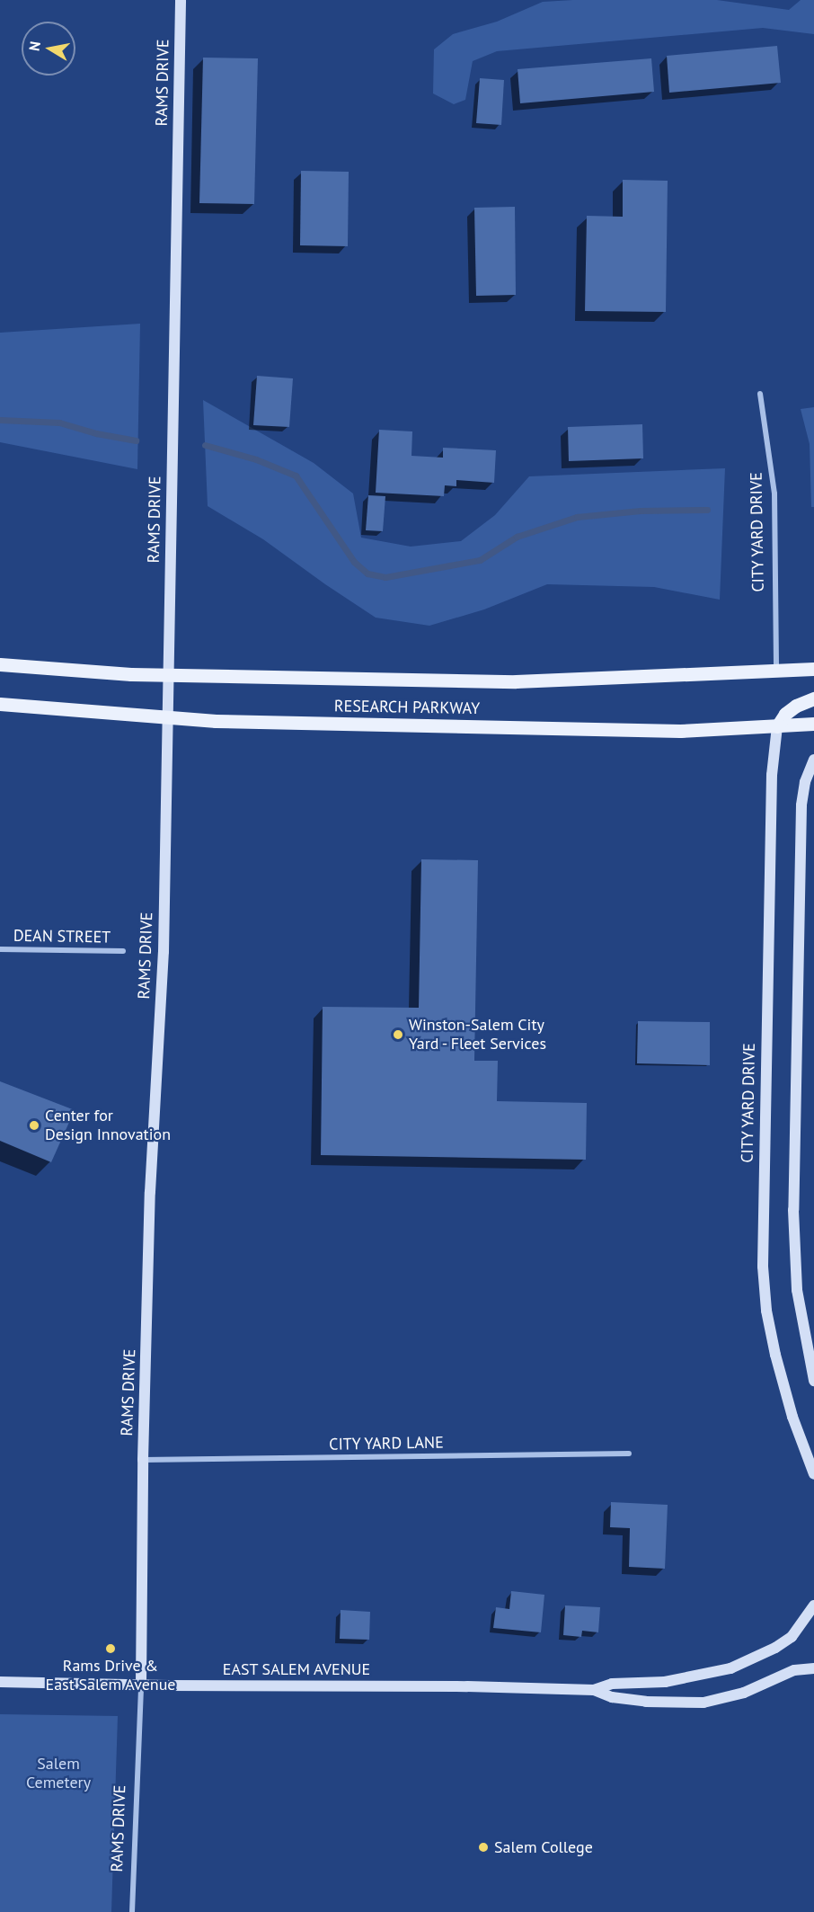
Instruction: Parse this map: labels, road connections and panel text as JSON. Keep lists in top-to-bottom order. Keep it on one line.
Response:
{"streets":{"main road":["RAMS DRIVE","CITY YARD DRIVE","RESEARCH PARKWAY","EAST SALEM AVENUE"],"street":["DEAN STREET","CITY YARD LANE"]},"crossings":[["RAMS DRIVE","RESEARCH PARKWAY"],["RAMS DRIVE","CITY YARD LANE"],["RAMS DRIVE","EAST SALEM AVENUE"],["CITY YARD DRIVE","RESEARCH PARKWAY"]],"parks":["Salem Cemetery"],"places":["Winston-Salem City Yard - Fleet Services","Center for Design Innovation","Rams Drive & East Salem Avenue","Salem College"],"north":"left"}
